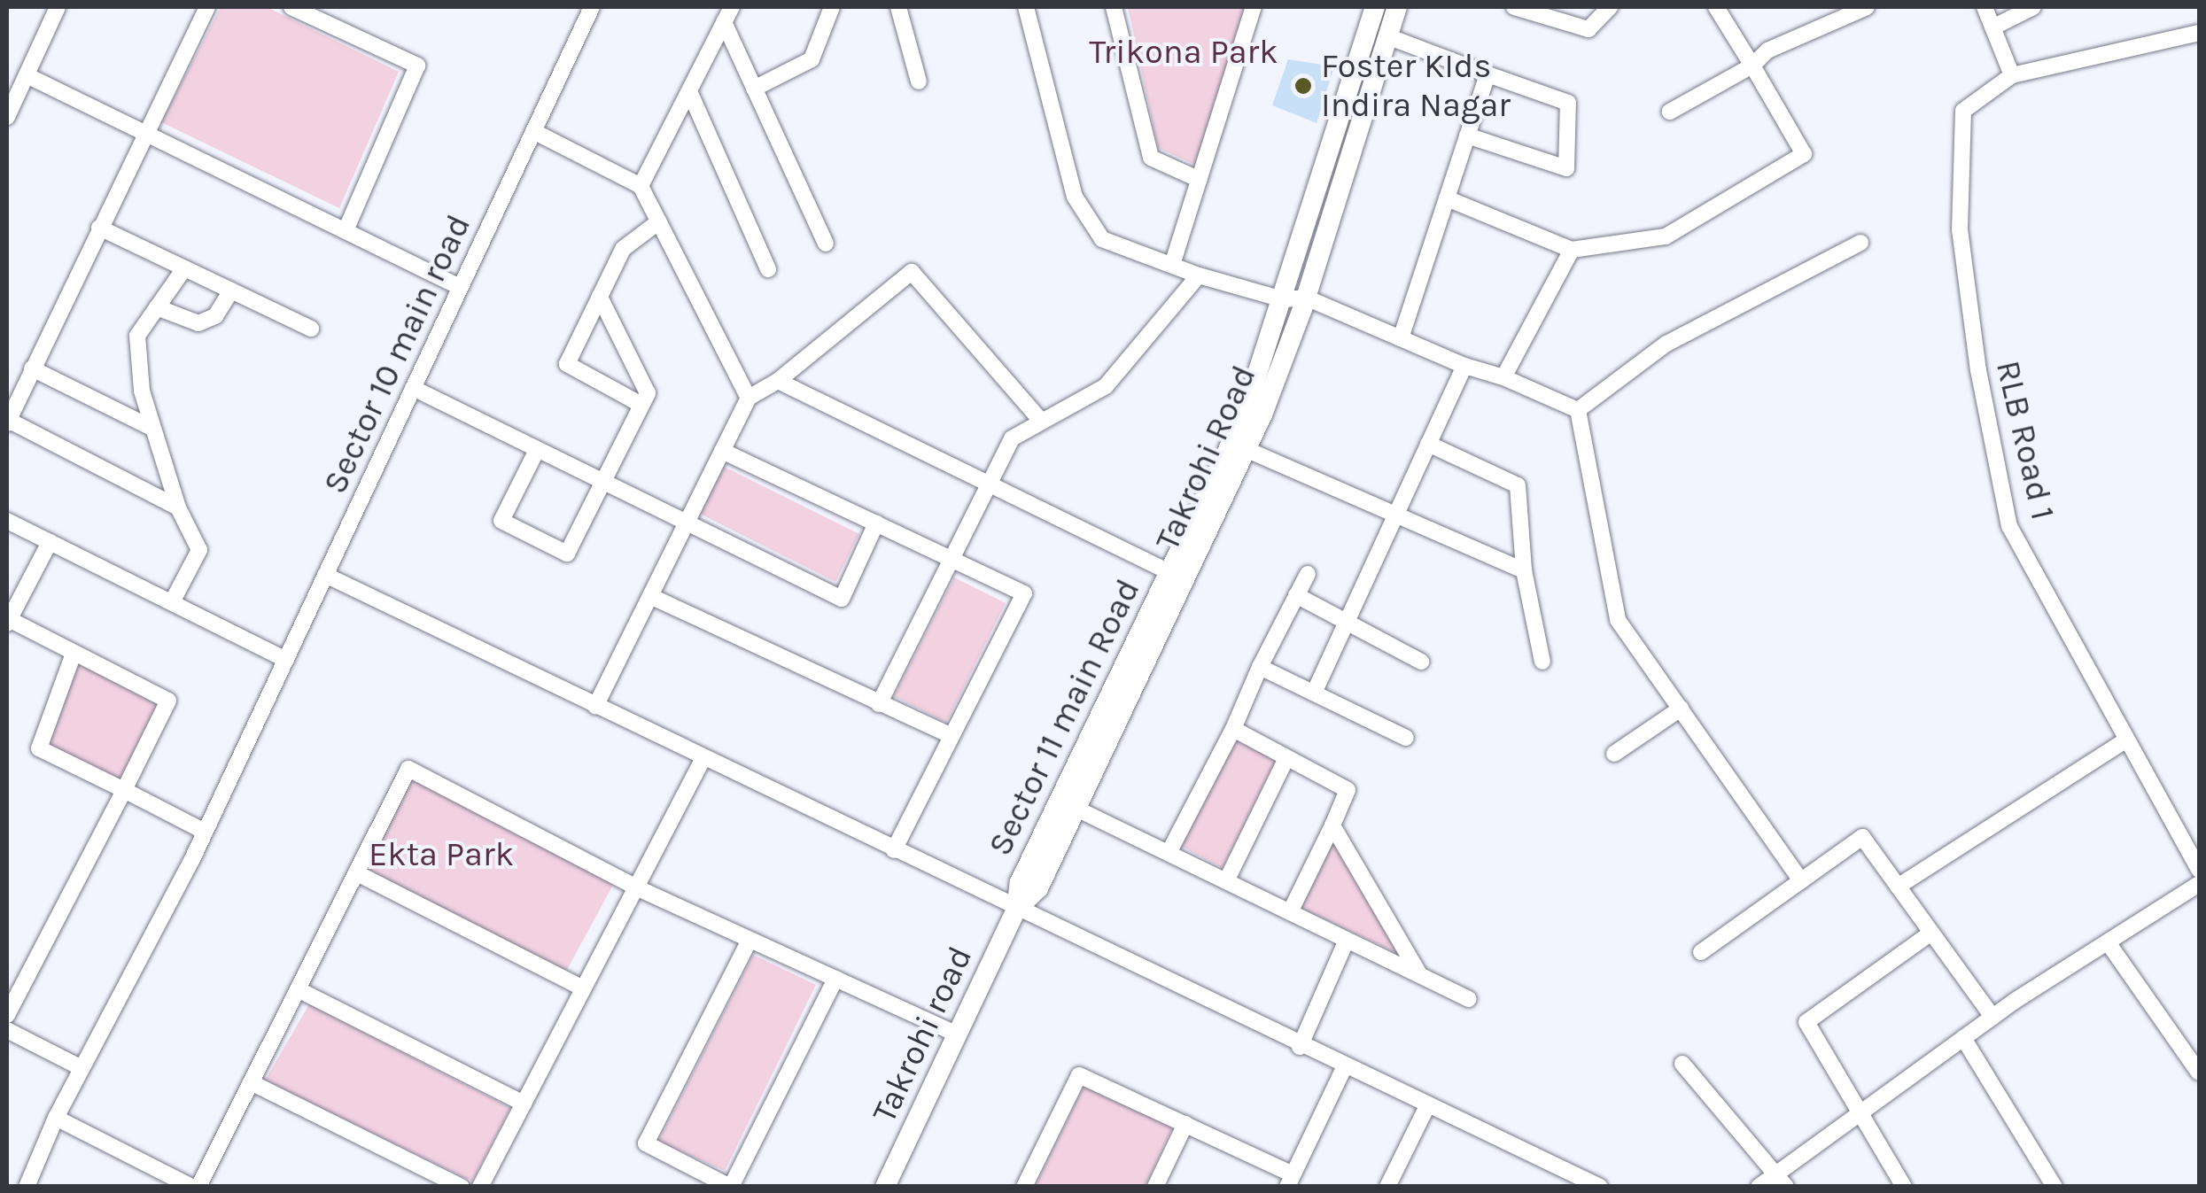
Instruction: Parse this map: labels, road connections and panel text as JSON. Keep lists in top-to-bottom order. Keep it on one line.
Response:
{"streets":{"street":["Sector 10 main road","RLB Road 1","Takrohi Road","Sector 11 main Road","Takrohi road"]},"crossings":[["Takrohi Road","Sector 11 main Road"],["Takrohi Road","Takrohi road"],["Sector 11 main Road","Takrohi road"]],"parks":["Trikona Park","Ekta Park"],"places":["Foster KIds Indira Nagar"]}
